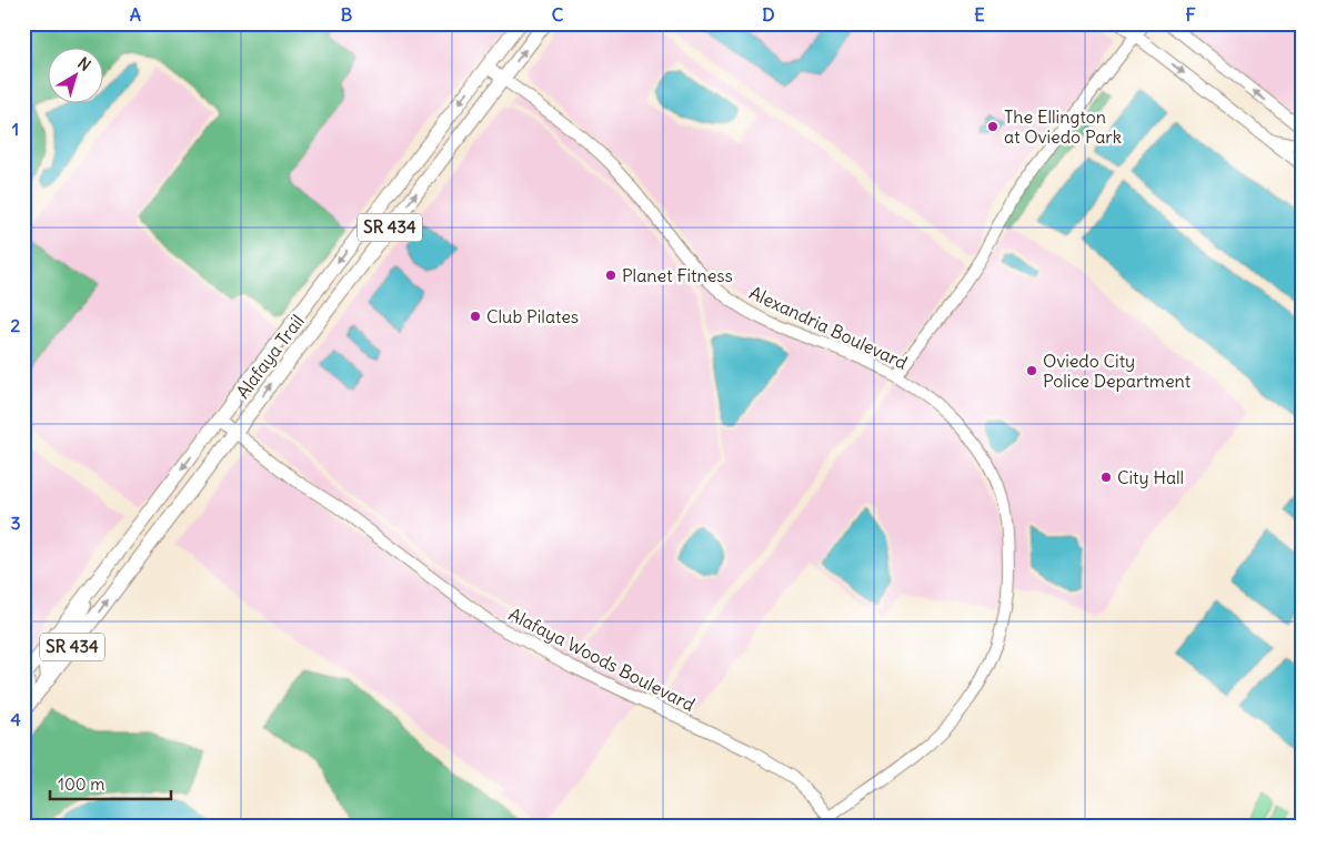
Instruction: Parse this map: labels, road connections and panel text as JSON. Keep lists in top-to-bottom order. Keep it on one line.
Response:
{"streets":{"main road":["SR 434","Alafaya Trail"],"street":["Alexandria Boulevard","Alafaya Woods Boulevard"]},"crossings":[["Alexandria Boulevard","Alafaya Trail"],["Alexandria Boulevard","Alafaya Woods Boulevard"],["Alafaya Trail","Alafaya Woods Boulevard"]],"places":["The Ellington at Oviedo Park","Planet Fitness","Club Pilates","Oviedo City Police Department","City Hall"],"scale_bar":"100 m","north":"top right","grid":{"columns":["A","B","C","D","E","F"],"rows":["1","2","3","4"]}}
